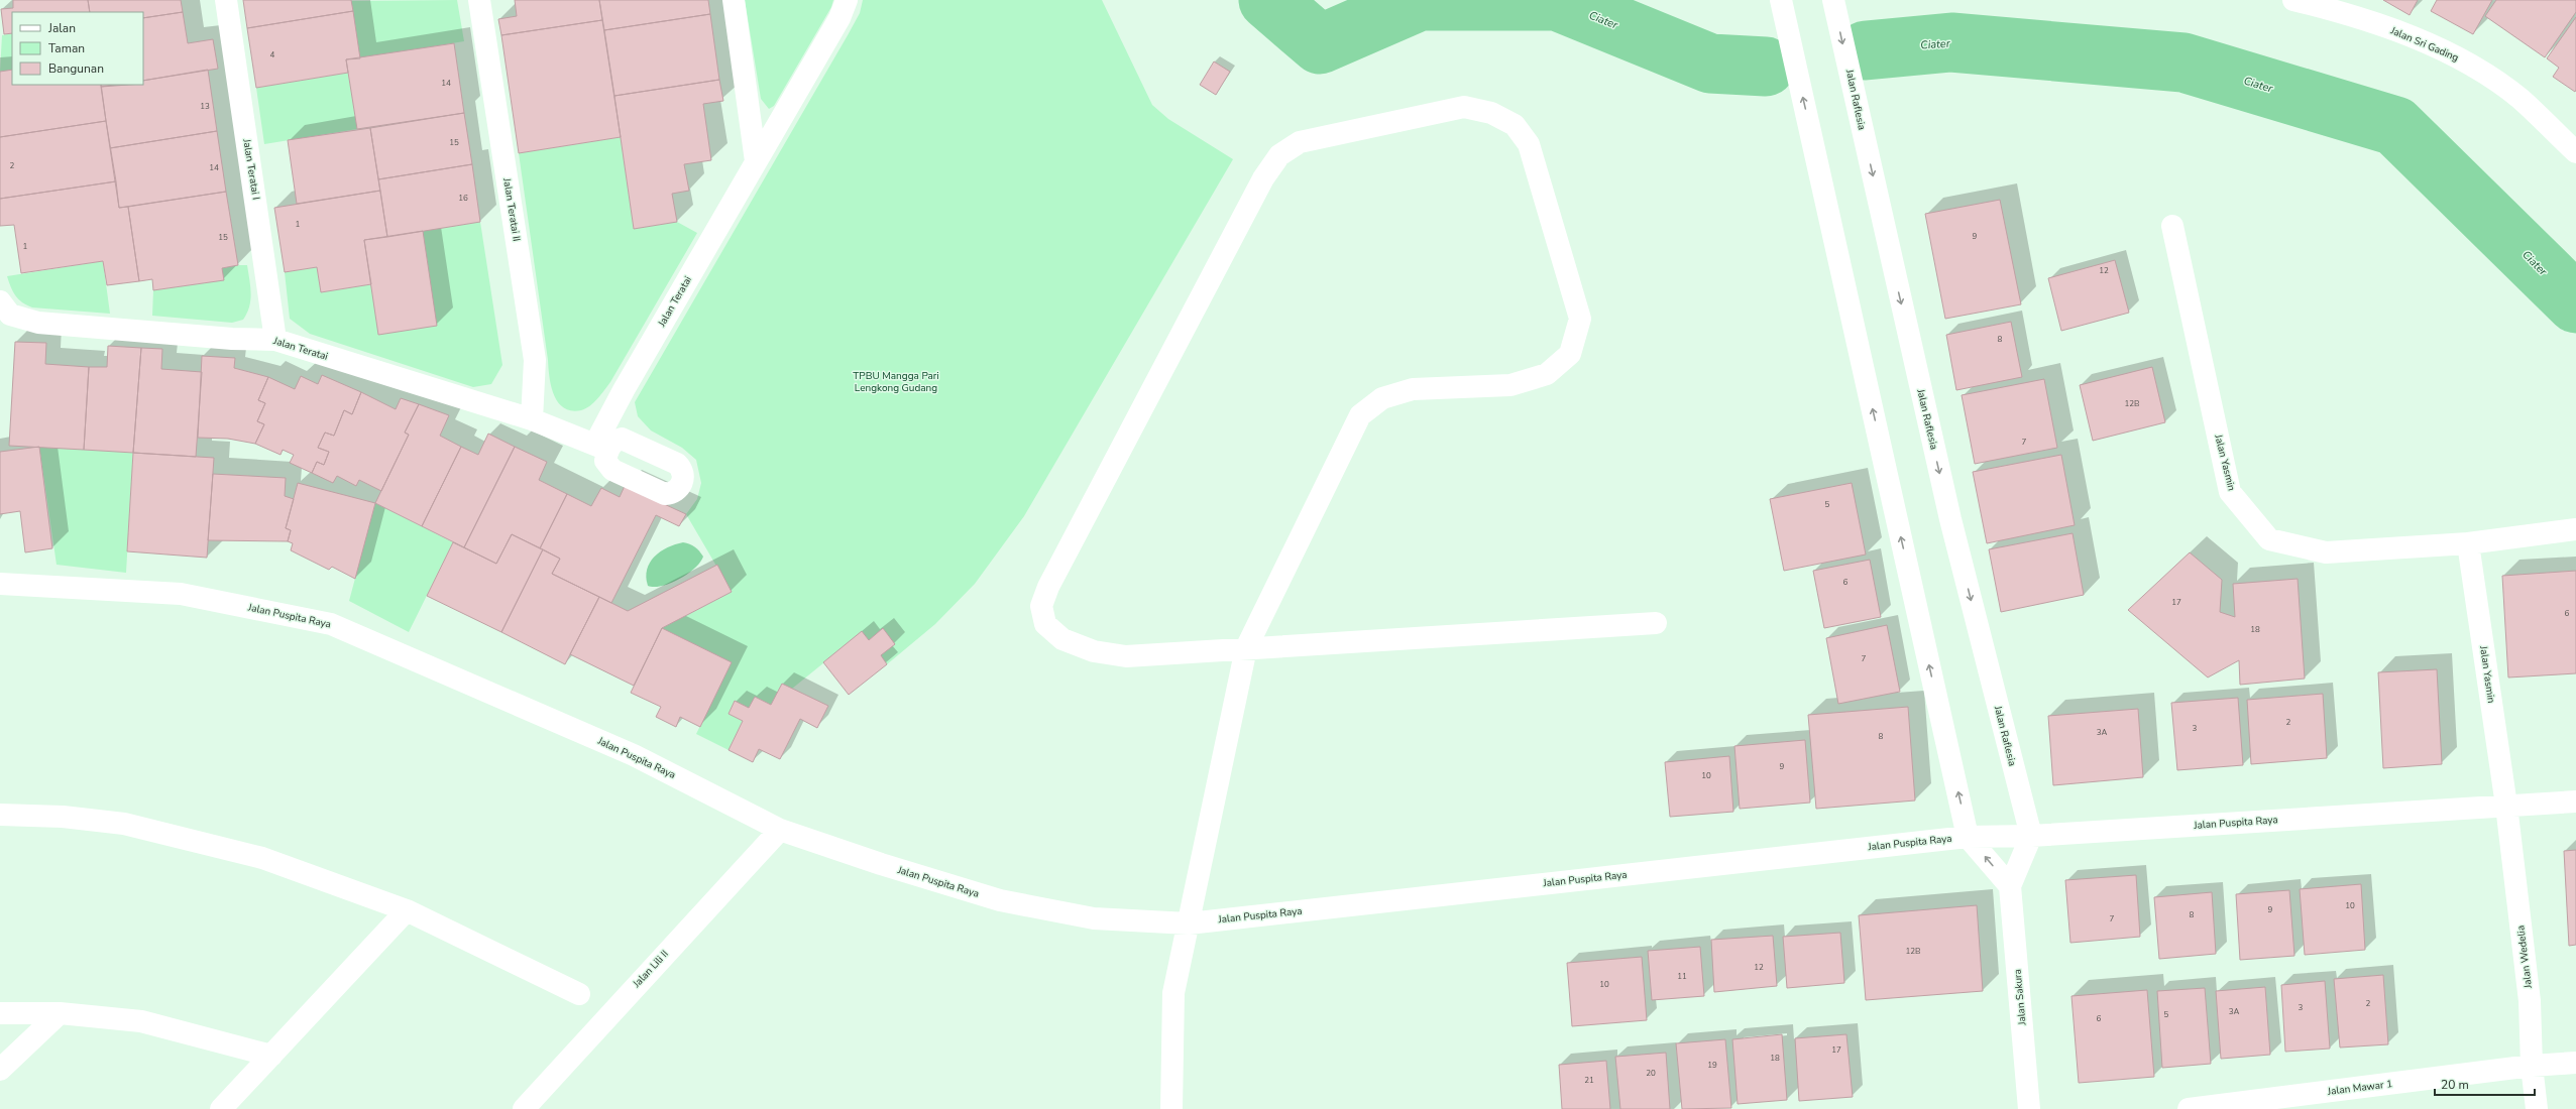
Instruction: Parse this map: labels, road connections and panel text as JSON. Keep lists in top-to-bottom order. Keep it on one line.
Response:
{"streets":{"street":["Jalan Sri Gading","Jalan Raflesia","Jalan Teratai I","Jalan Teratai II","Jalan Teratai","Jalan Yasmin","Jalan Puspita Raya","Jalan Wedelia","Jalan Lili II","Jalan Sakura","Jalan Mawar 1"]},"crossings":[["Jalan Raflesia","Jalan Puspita Raya"],["Jalan Raflesia","Jalan Sakura"],["Jalan Teratai I","Jalan Teratai"],["Jalan Teratai II","Jalan Teratai"],["Jalan Yasmin","Jalan Puspita Raya"],["Jalan Yasmin","Jalan Wedelia"],["Jalan Puspita Raya","Jalan Wedelia"],["Jalan Puspita Raya","Jalan Lili II"],["Jalan Puspita Raya","Jalan Sakura"],["Jalan Wedelia","Jalan Mawar 1"]],"water":["Ciater"],"parks":["TPBU Mangga Pari Lengkong Gudang"],"house_numbers":["4","14","13","15","2","14","16","1","9","15","1","12","8","12B","7","5","6","17","6","18","7","2","3","3A","8","9","10","10","9","8","7","12B","12","11","10","2","3","3A","5","6","17","18","19","20","21"],"legend":["Jalan","Taman","Bangunan"],"scale_bar":"20 m"}
